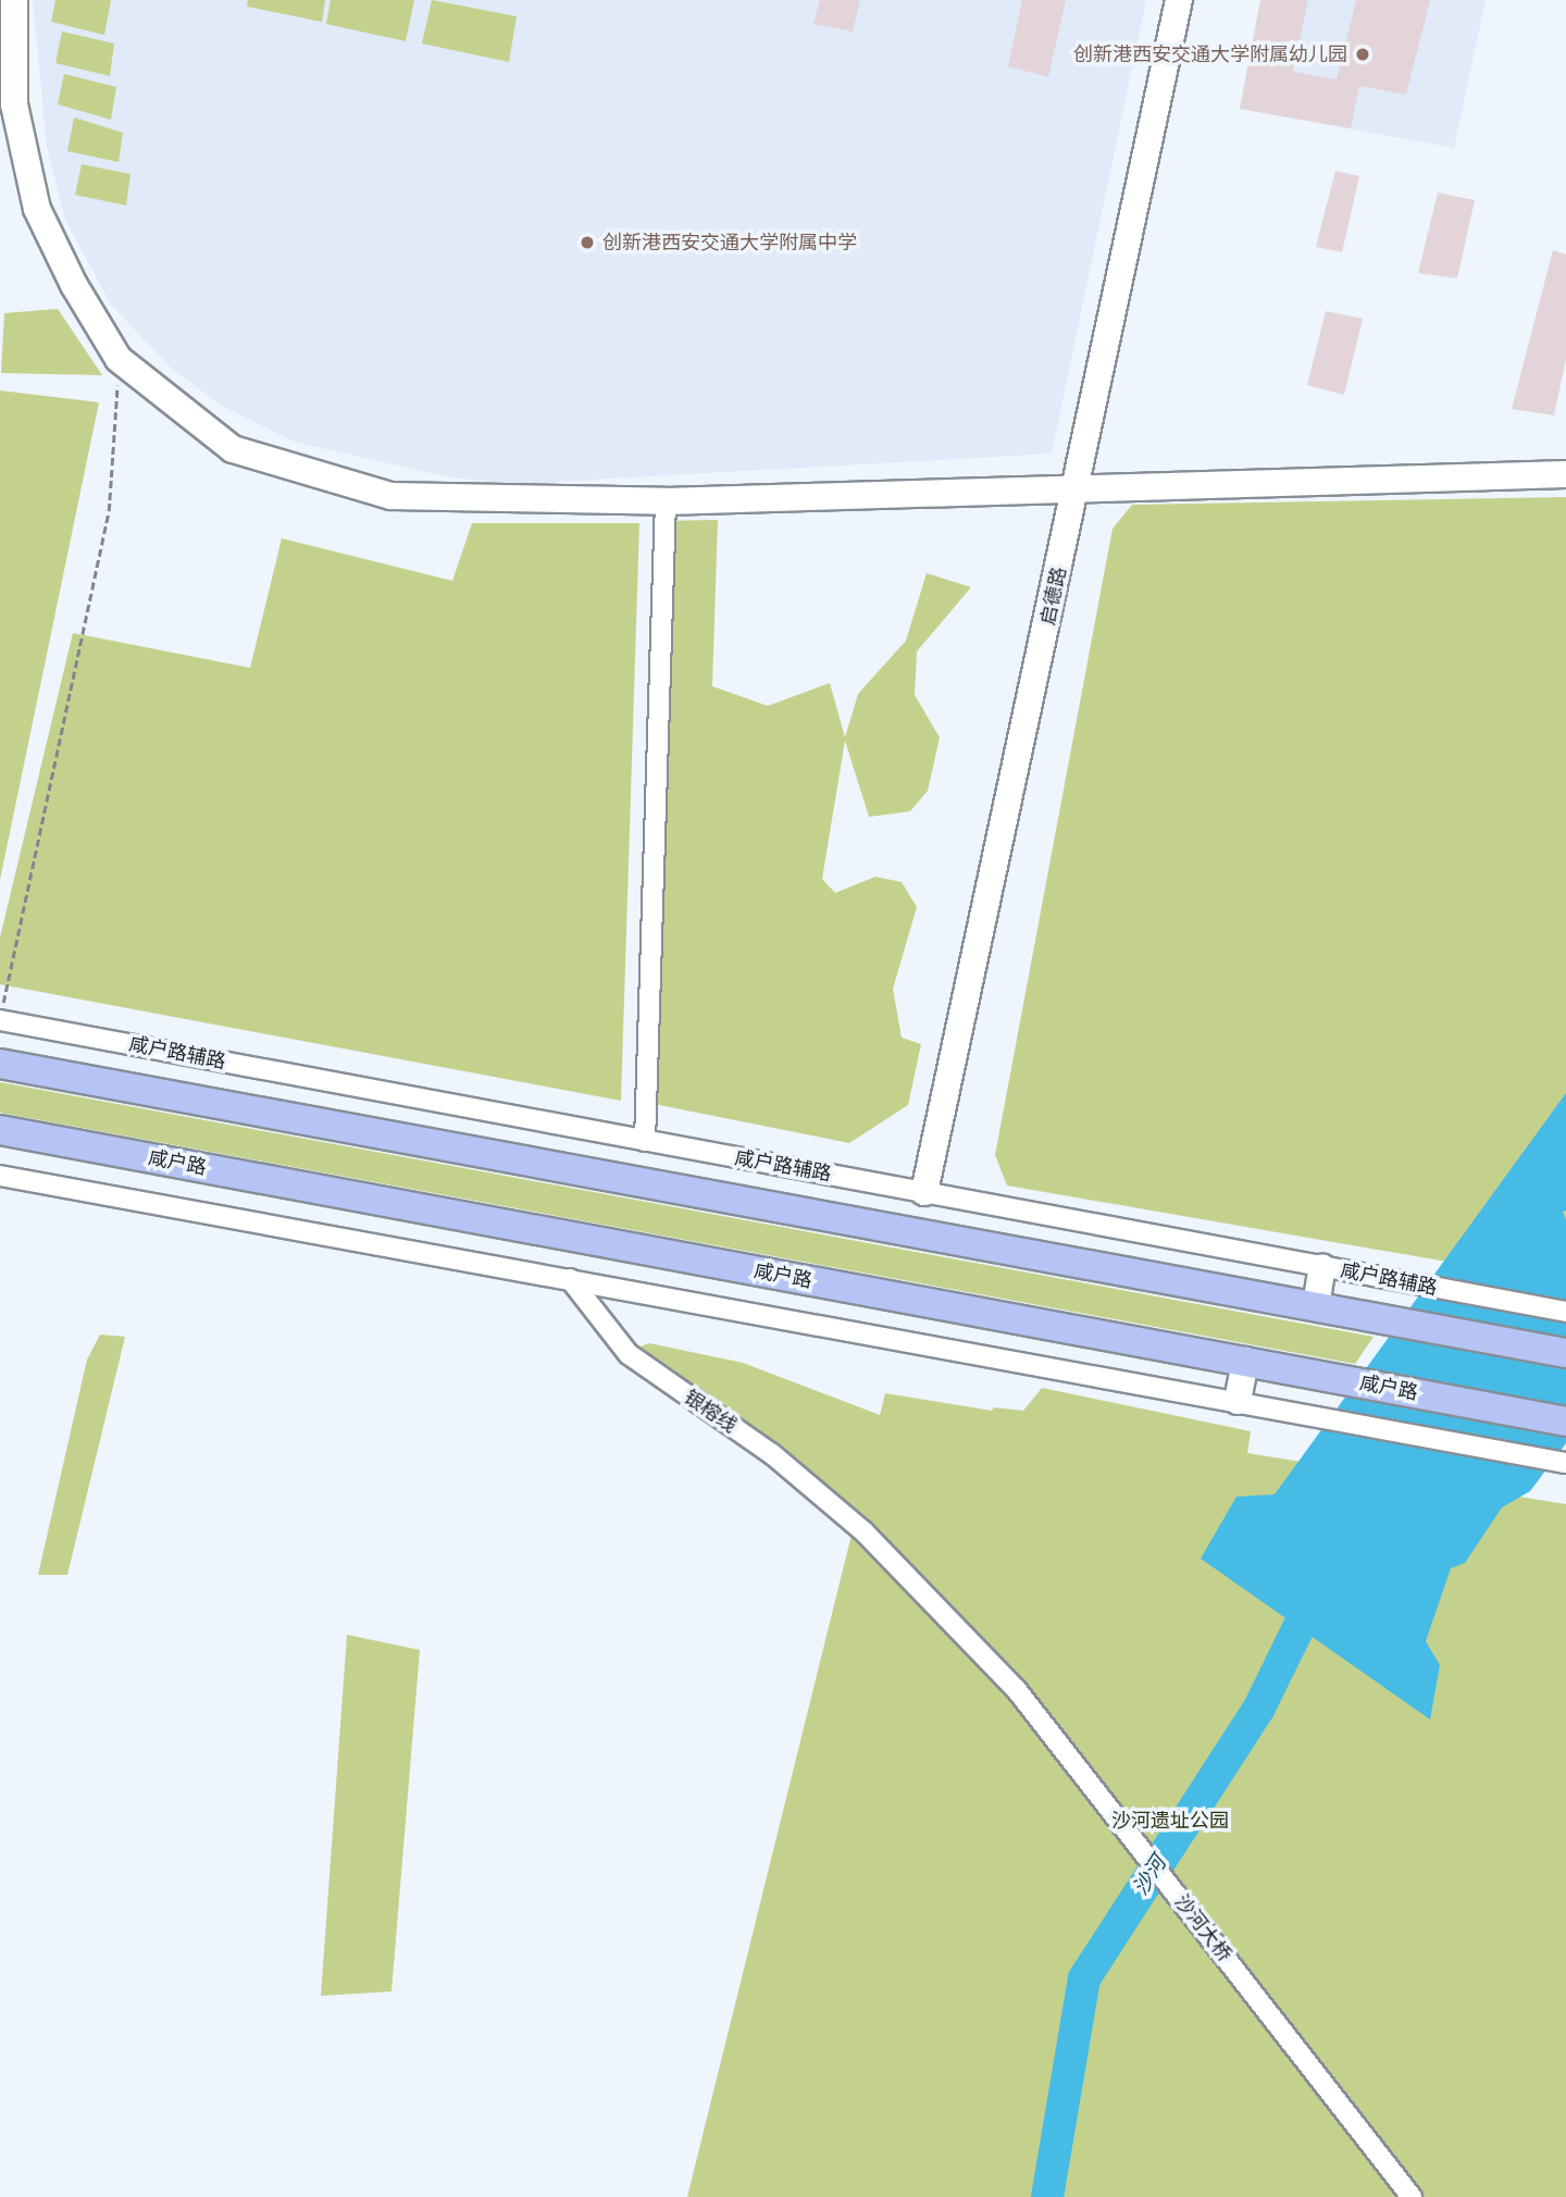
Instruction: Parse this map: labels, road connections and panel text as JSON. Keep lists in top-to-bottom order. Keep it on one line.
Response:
{"streets":{"main road":["咸户路"],"street":["启德路","咸户路辅路","银榕线","沙河大桥"]},"crossings":[["启德路","咸户路辅路"],["银榕线","沙河大桥"]],"water":["沙河"],"parks":["沙河遗址公园"],"places":["创新港西安交通大学附属幼儿园","创新港西安交通大学附属中学"]}
